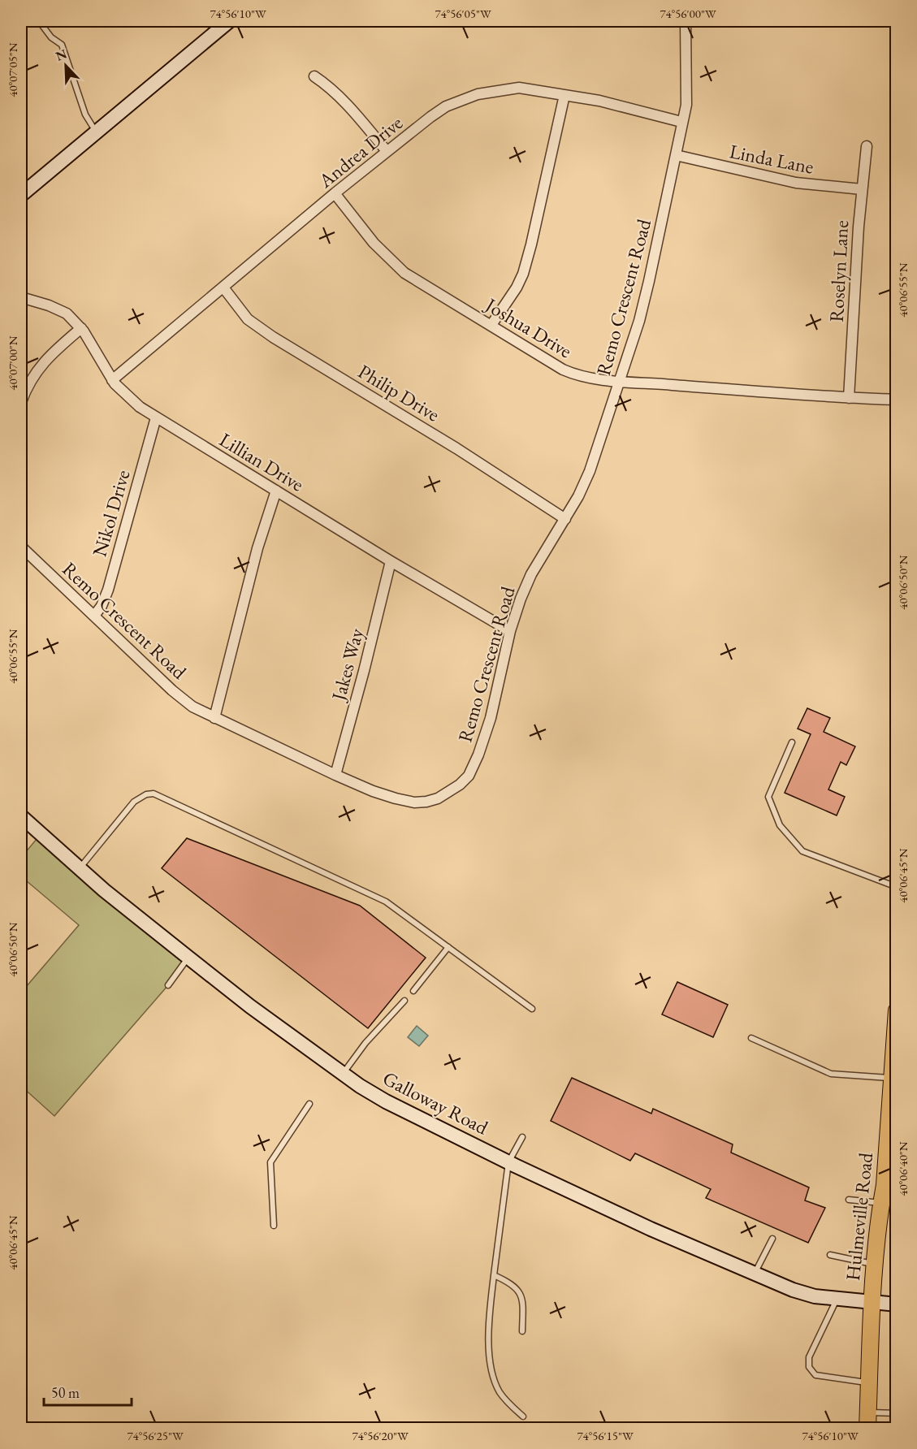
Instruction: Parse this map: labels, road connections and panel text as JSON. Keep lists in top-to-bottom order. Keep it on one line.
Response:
{"streets":{"main road":["Galloway Road","Hulmeville Road"],"street":["Andrea Drive","Linda Lane","Roselyn Lane","Remo Crescent Road","Joshua Drive","Philip Drive","Lillian Drive","Nikol Drive","Jakes Way"]},"crossings":[["Andrea Drive","Remo Crescent Road"],["Andrea Drive","Joshua Drive"],["Andrea Drive","Philip Drive"],["Andrea Drive","Lillian Drive"],["Linda Lane","Roselyn Lane"],["Linda Lane","Remo Crescent Road"],["Roselyn Lane","Joshua Drive"],["Remo Crescent Road","Joshua Drive"],["Remo Crescent Road","Philip Drive"],["Remo Crescent Road","Lillian Drive"],["Remo Crescent Road","Nikol Drive"],["Remo Crescent Road","Jakes Way"],["Lillian Drive","Nikol Drive"],["Lillian Drive","Jakes Way"],["Galloway Road","Hulmeville Road"]],"scale_bar":"50 m","north":"top left","coordinates":["74°56'10\"W","74°56'05\"W","74°56'00\"W","40°07'05\"N","40°06'55\"N","40°07'00\"N","40°06'50\"N","40°06'45\"N","40°06'40\"N","74°56'25\"W","74°56'20\"W","74°56'15\"W"]}
